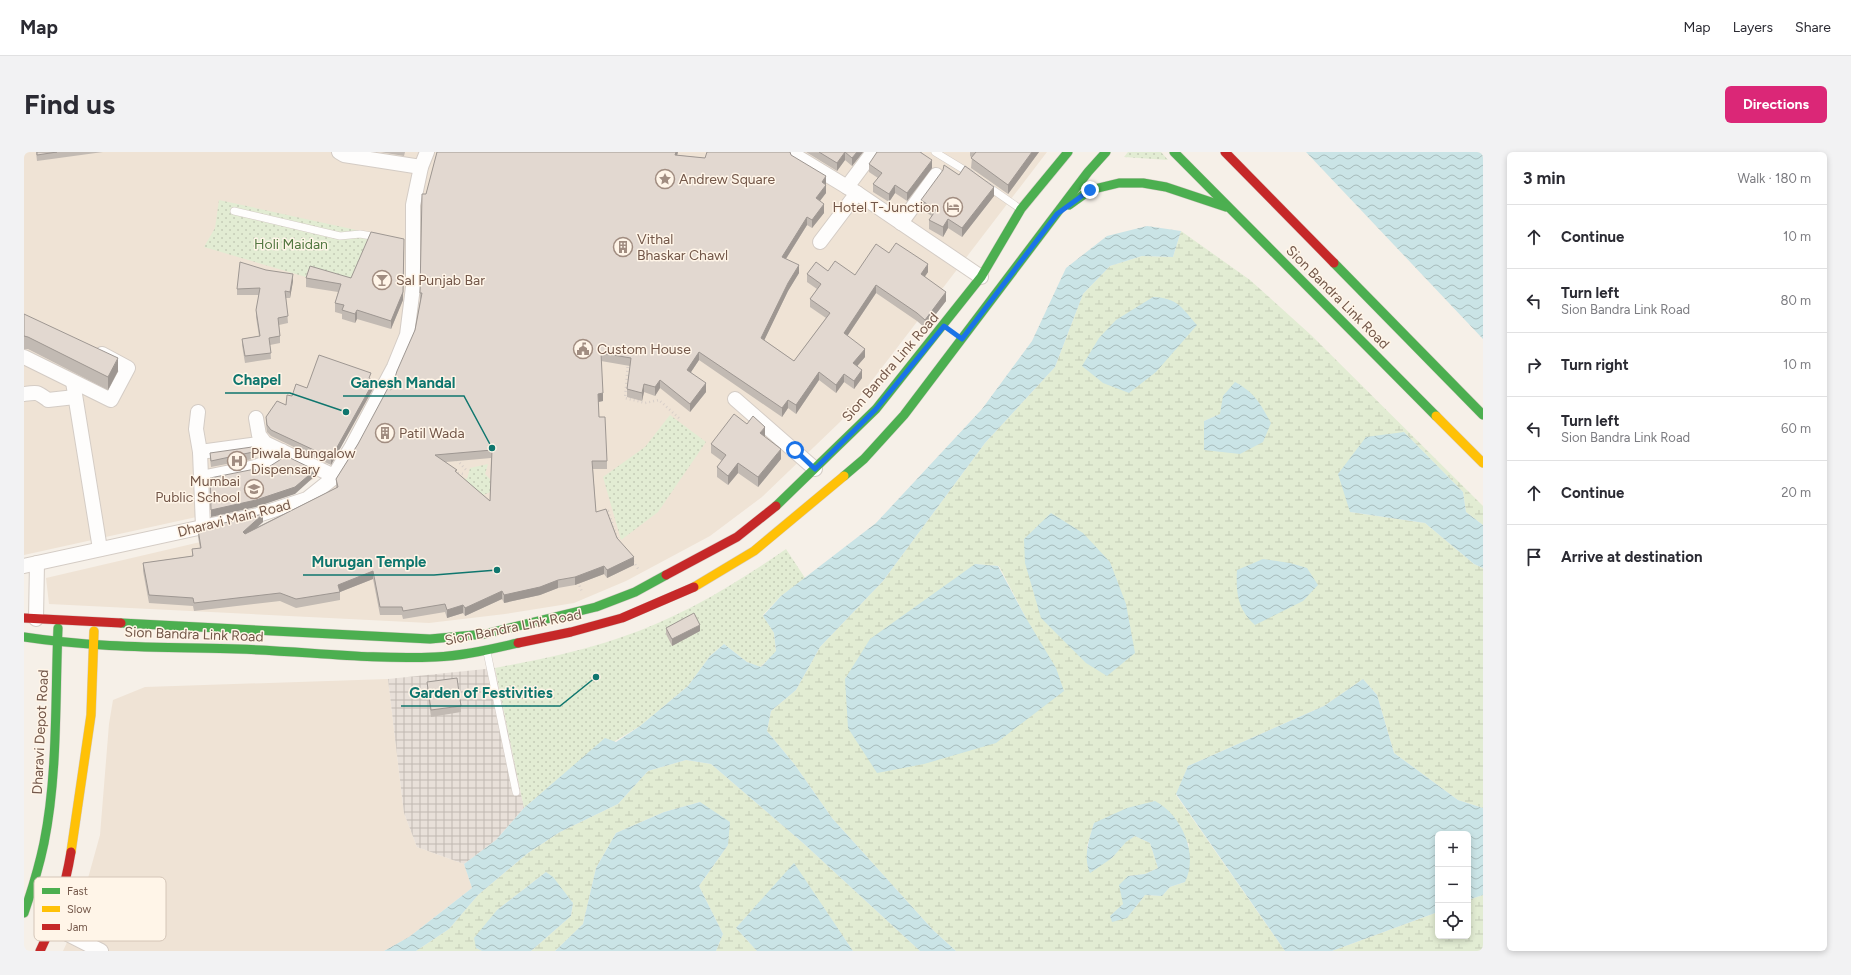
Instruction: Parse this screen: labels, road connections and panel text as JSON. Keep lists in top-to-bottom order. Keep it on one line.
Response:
{"streets":{"main road":["Sion Bandra Link Road","Dharavi Depot Road"],"street":["Dharavi Main Road"]},"crossings":[["Sion Bandra Link Road","Dharavi Depot Road"]],"parks":["Holi Maidan"],"places":{"place":["Andrew Square"],"hotel":["Hotel T-Junction"],"building":["Vithal Bhaskar Chawl","Patil Wada"],"bar":["Sal Punjab Bar"],"public building":["Custom House"],"other":["Chapel","Ganesh Mandal","Murugan Temple","Garden of Festivities"],"hospital":["Piwala Bungalow Dispensary"],"school or university":["Mumbai Public School"]},"legend":["Fast","Slow","Jam"],"page":{"header":"Map","nav":["Map","Layers","Share"],"buttons":"Directions","title":"Find us","heading":["3 min","Walk · 180 m"],"list":[["Continue","10 m"],["Turn left","Sion Bandra Link Road","80 m"],["Turn right","10 m"],["Turn left","Sion Bandra Link Road","60 m"],["Continue","20 m"],"Arrive at destination"],"map_buttons":["+","−"]}}
